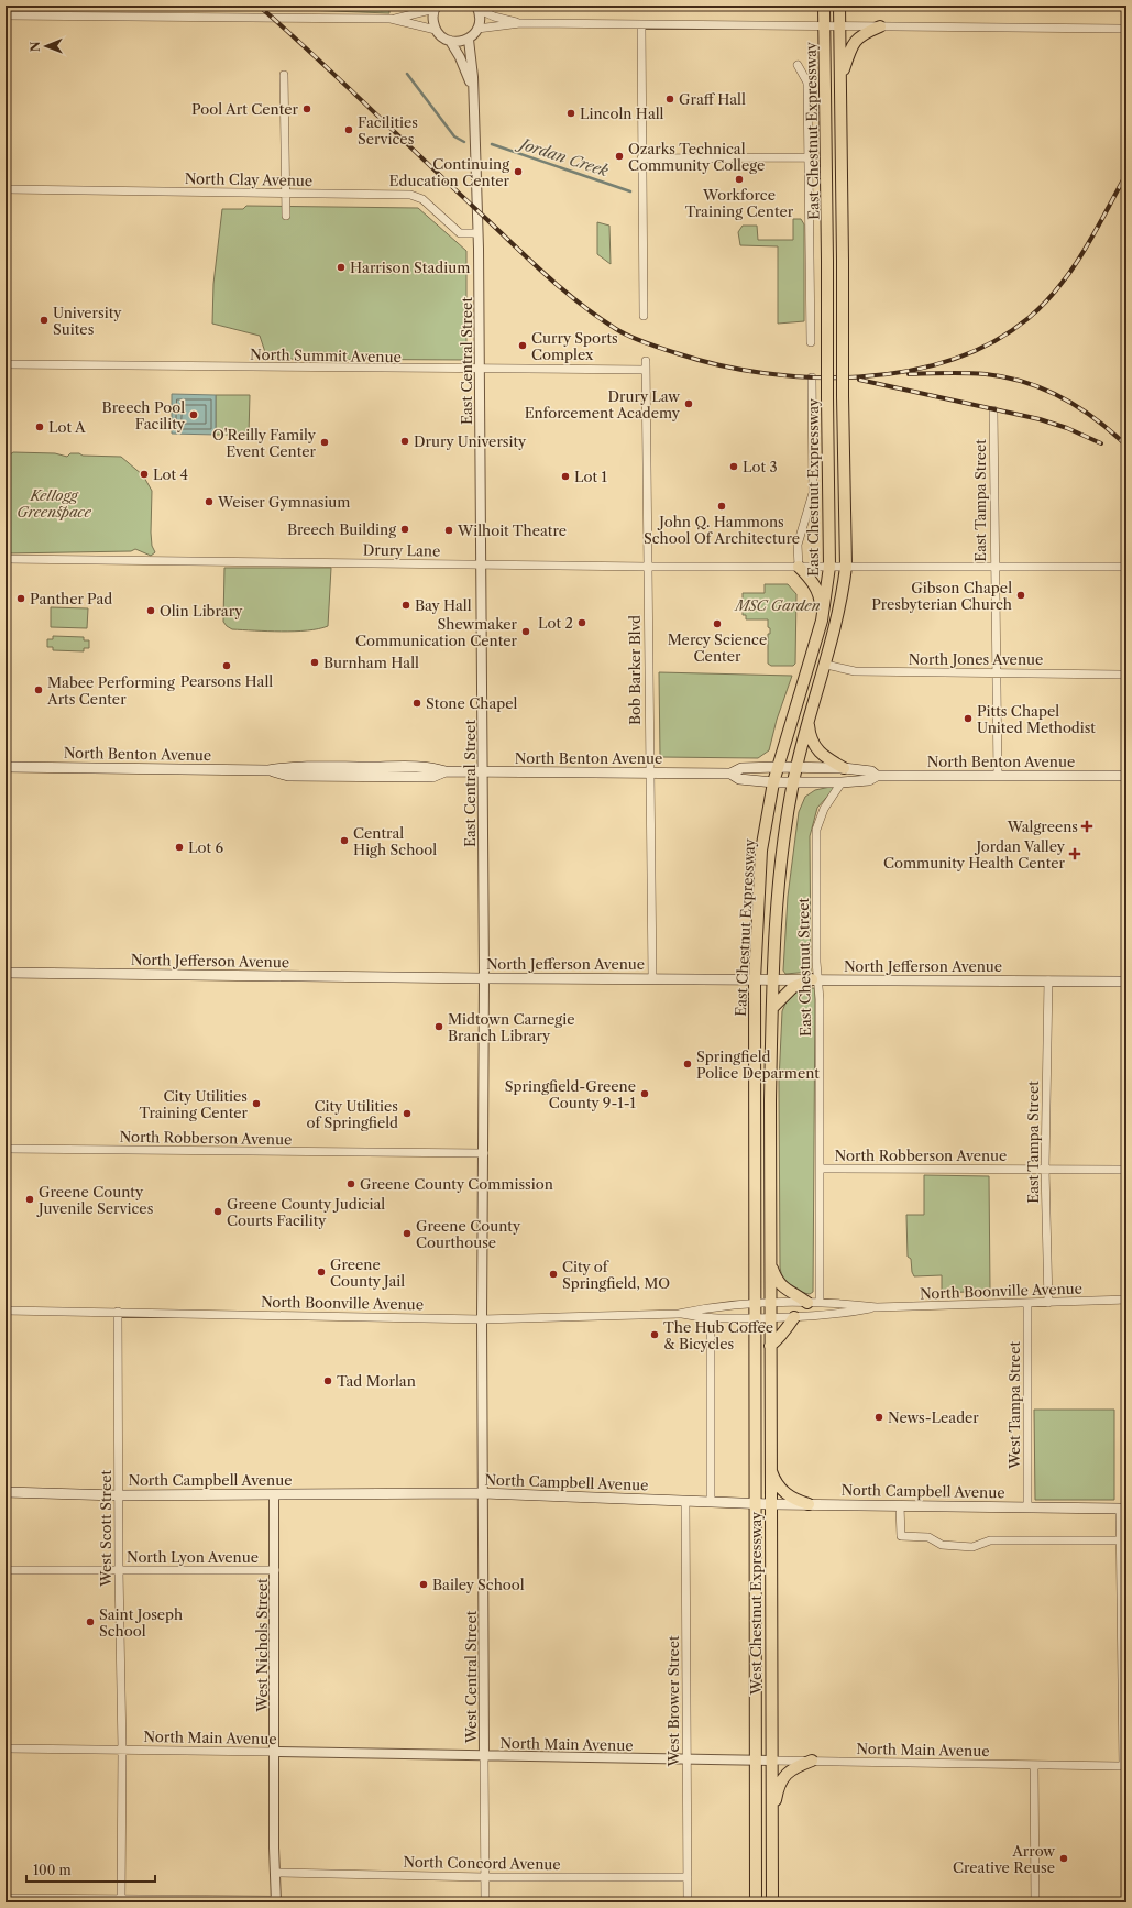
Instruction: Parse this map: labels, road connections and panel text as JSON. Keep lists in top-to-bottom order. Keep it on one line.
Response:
{"streets":{"main road":["East Chestnut Expressway","North Benton Avenue","North Jefferson Avenue","North Campbell Avenue","West Chestnut Expressway"],"street":["North Clay Avenue","North Summit Avenue","East Central Street","East Tampa Street","Drury Lane","North Jones Avenue","Bob Barker Blvd","East Chestnut Street","North Robberson Avenue","North Boonville Avenue","West Tampa Street","West Scott Street","North Lyon Avenue","West Nichols Street","West Central Street","West Brower Street","North Main Avenue","North Concord Avenue"]},"crossings":[["East Chestnut Expressway","Drury Lane"],["East Chestnut Expressway","North Jones Avenue"],["East Chestnut Expressway","North Benton Avenue"],["East Chestnut Expressway","North Jefferson Avenue"],["East Chestnut Expressway","North Boonville Avenue"],["East Chestnut Expressway","West Chestnut Expressway"],["North Clay Avenue","East Central Street"],["North Summit Avenue","East Central Street"],["North Summit Avenue","Bob Barker Blvd"],["East Central Street","Drury Lane"],["East Central Street","North Benton Avenue"],["East Central Street","North Jefferson Avenue"],["East Central Street","North Robberson Avenue"],["East Central Street","North Boonville Avenue"],["East Central Street","West Central Street"],["East Tampa Street","Drury Lane"],["East Tampa Street","North Jones Avenue"],["East Tampa Street","North Benton Avenue"],["East Tampa Street","North Jefferson Avenue"],["East Tampa Street","North Robberson Avenue"],["East Tampa Street","North Boonville Avenue"],["Drury Lane","Bob Barker Blvd"],["Bob Barker Blvd","North Benton Avenue"],["Bob Barker Blvd","North Jefferson Avenue"],["North Benton Avenue","East Chestnut Street"],["North Jefferson Avenue","East Chestnut Street"],["East Chestnut Street","North Robberson Avenue"],["East Chestnut Street","North Boonville Avenue"],["North Boonville Avenue","West Tampa Street"],["North Boonville Avenue","West Scott Street"],["North Boonville Avenue","West Chestnut Expressway"],["North Boonville Avenue","West Central Street"],["West Tampa Street","North Campbell Avenue"],["North Campbell Avenue","West Scott Street"],["North Campbell Avenue","West Chestnut Expressway"],["North Campbell Avenue","West Nichols Street"],["North Campbell Avenue","West Central Street"],["North Campbell Avenue","West Brower Street"],["West Scott Street","North Lyon Avenue"],["West Scott Street","North Main Avenue"],["North Lyon Avenue","West Nichols Street"],["West Chestnut Expressway","North Main Avenue"],["West Nichols Street","North Main Avenue"],["West Nichols Street","North Concord Avenue"],["West Central Street","North Main Avenue"],["West Central Street","North Concord Avenue"],["West Brower Street","North Main Avenue"],["West Brower Street","North Concord Avenue"]],"water":["Jordan Creek"],"parks":["Kellogg Greenspace","MSC Garden"],"places":{"other":["Graff Hall","Pool Art Center","Lincoln Hall","Facilities Services","Ozarks Technical Community College","Continuing Education Center","Workforce Training Center","Harrison Stadium","University Suites","Curry Sports Complex","Drury Law Enforcement Academy","Breech Pool Facility","Lot A","Drury University","O'Reilly Family Event Center","Lot 3","Lot 4","Lot 1","Weiser Gymnasium","John Q. Hammons School Of Architecture","Breech Building","Wilhoit Theatre","Gibson Chapel Presbyterian Church","Panther Pad","Bay Hall","Olin Library","Lot 2","Mercy Science Center","Shewmaker Communication Center","Burnham Hall","Pearsons Hall","Mabee Performing Arts Center","Stone Chapel","Pitts Chapel United Methodist","Central High School","Lot 6","Midtown Carnegie Branch Library","Springfield Police Deparment","Springfield-Greene County 9-1-1","City Utilities Training Center","City Utilities of Springfield","Greene County Commission","Greene County Juvenile Services","Greene County Judicial Courts Facility","Greene County Courthouse","Greene County Jail","City of Springfield, MO","The Hub Coffee & Bicycles","Tad Morlan","News-Leader","Bailey School","Saint Joseph School","Arrow Creative Reuse"],"health":["Walgreens","Jordan Valley Community Health Center"]},"scale_bar":"100 m","north":"left"}
